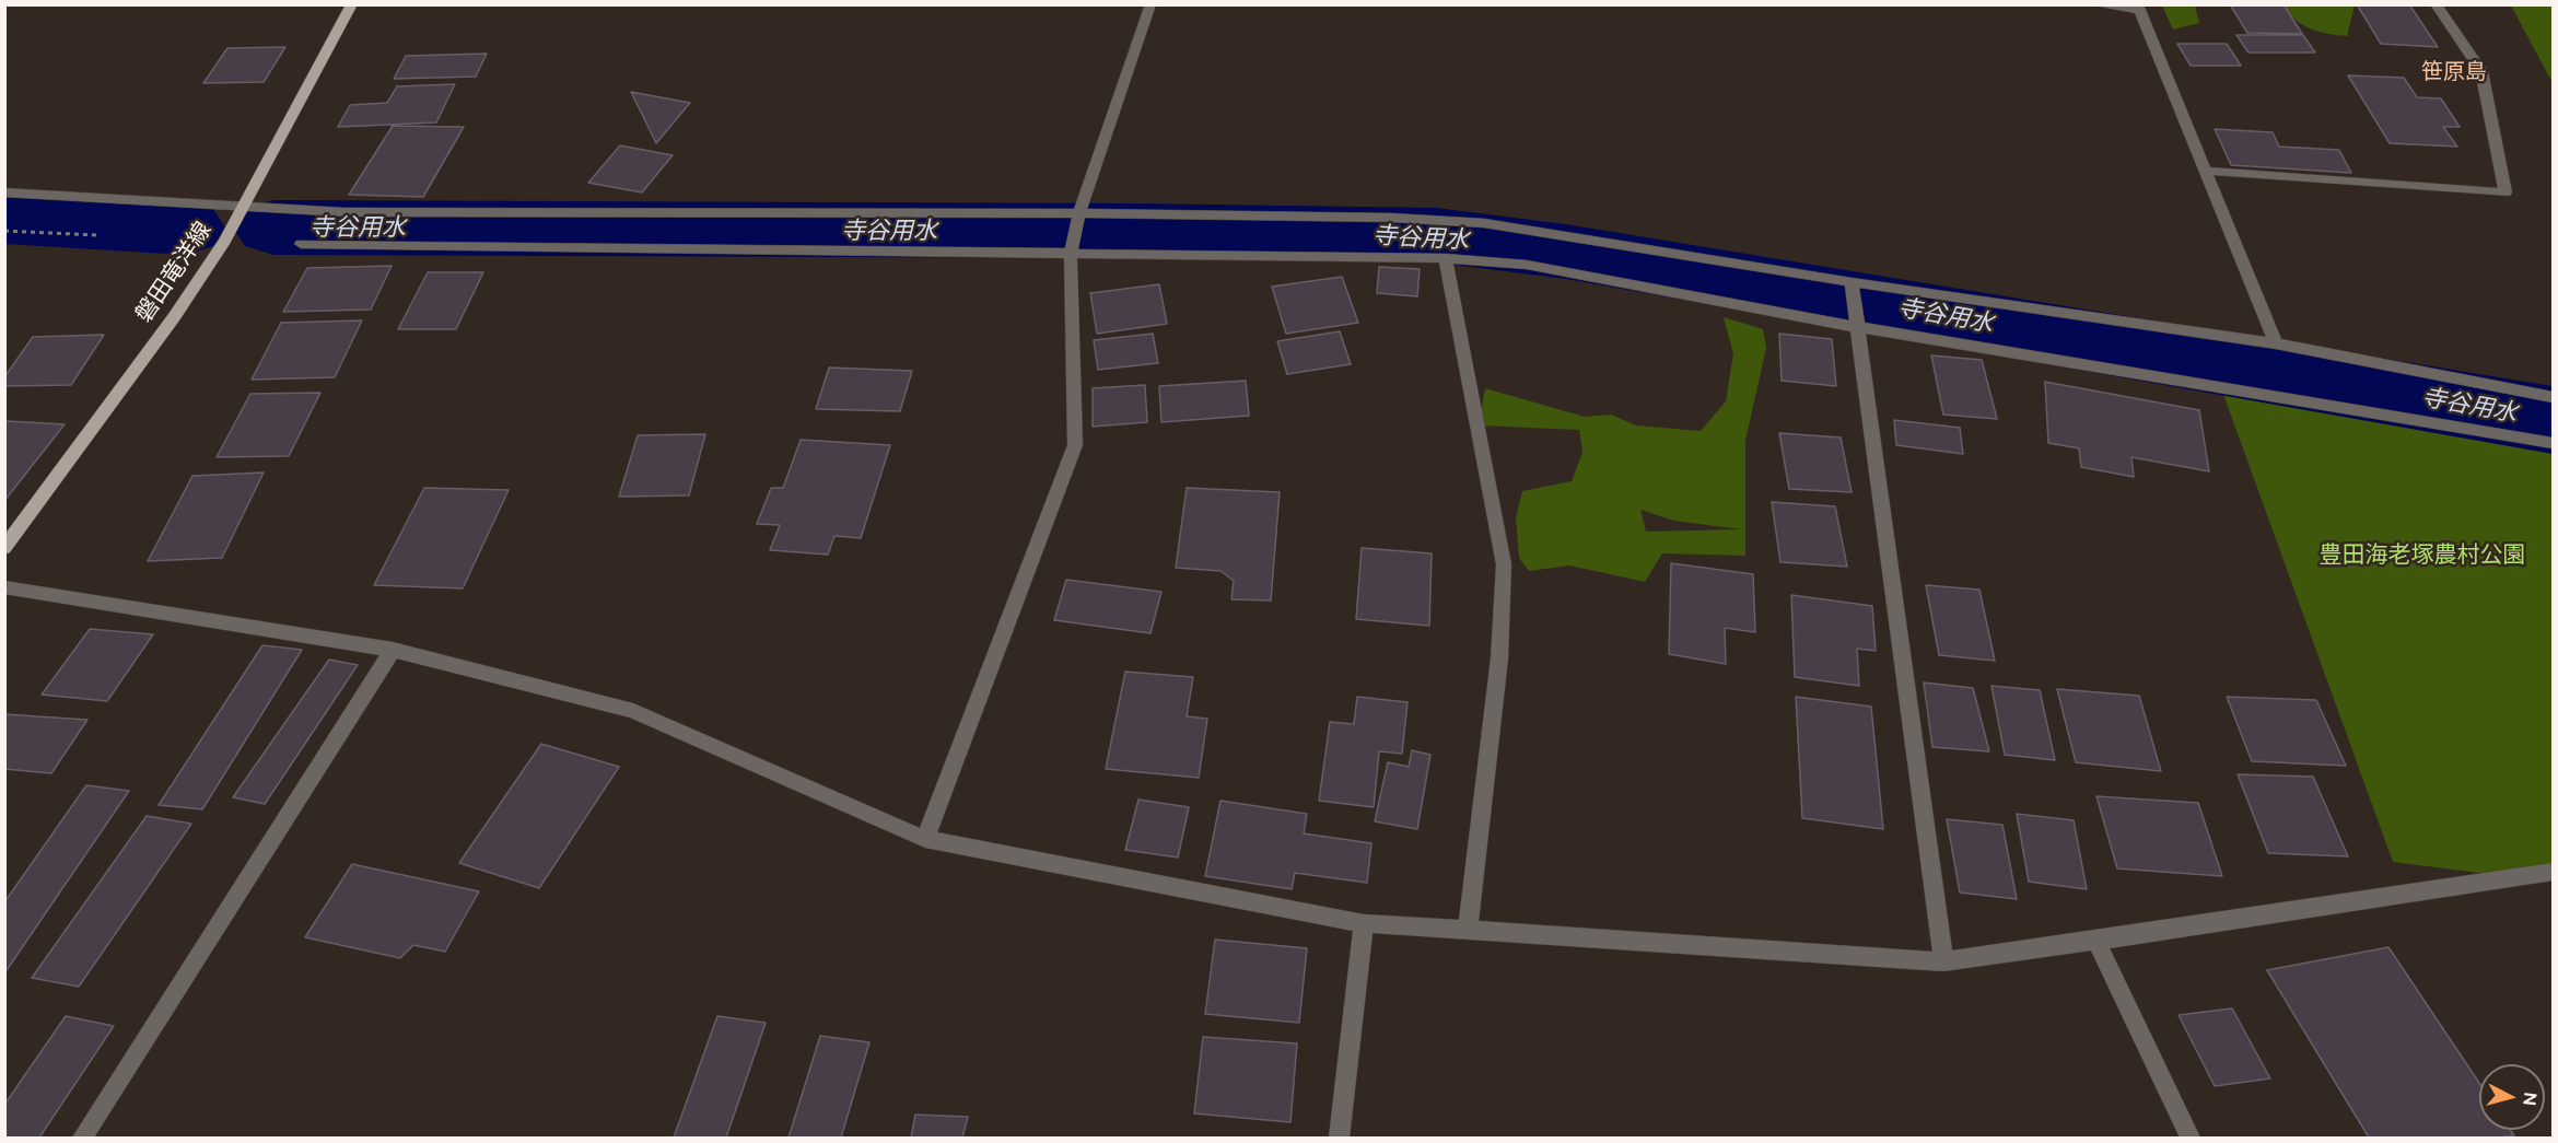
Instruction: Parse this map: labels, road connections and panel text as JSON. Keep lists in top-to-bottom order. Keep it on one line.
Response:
{"streets":{"main road":["磐田竜洋線"]},"districts":["笹原島"],"water":["寺谷用水"],"parks":["豊田海老塚農村公園"],"north":"right"}
